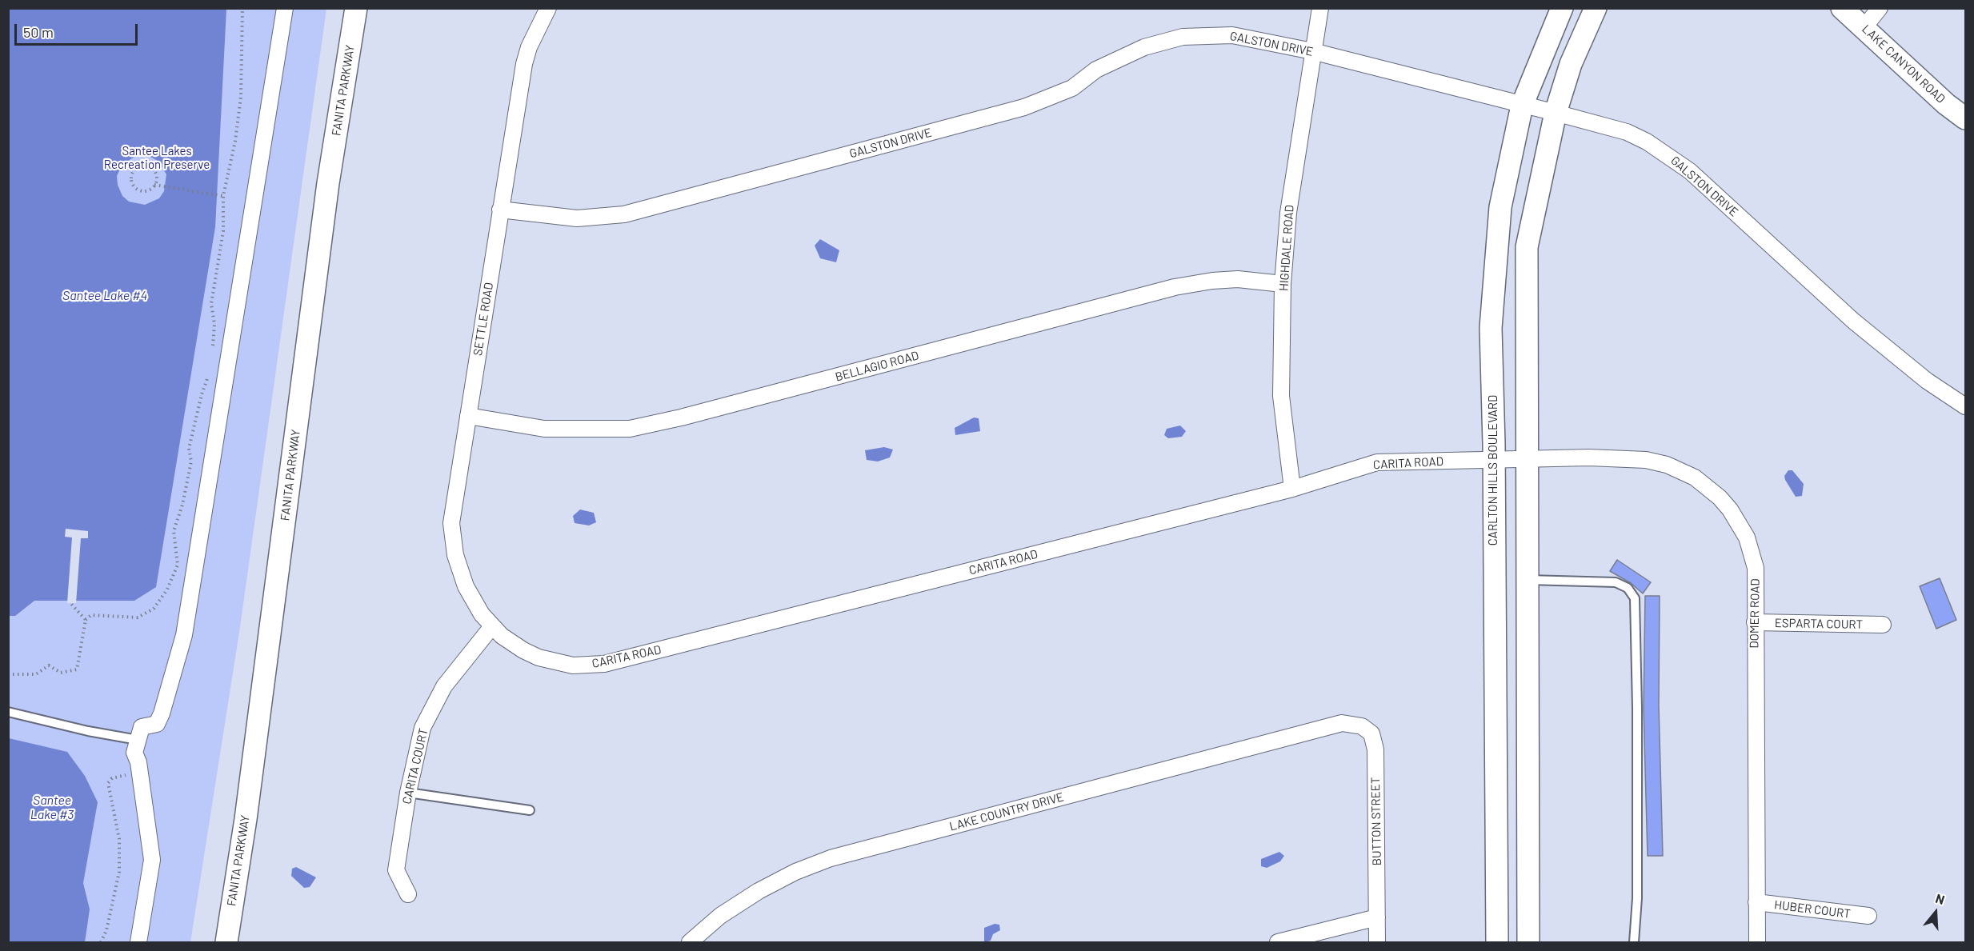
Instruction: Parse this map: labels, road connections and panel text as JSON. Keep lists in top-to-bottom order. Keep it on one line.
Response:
{"streets":{"street":["GALSTON DRIVE","LAKE CANYON ROAD","FANITA PARKWAY","HIGHDALE ROAD","SETTLE ROAD","BELLAGIO ROAD","CARITA ROAD","CARLTON HILLS BOULEVARD","DOMER ROAD","ESPARTA COURT","CARITA COURT","LAKE COUNTRY DRIVE","BUTTON STREET","HUBER COURT"]},"crossings":[["GALSTON DRIVE","HIGHDALE ROAD"],["GALSTON DRIVE","SETTLE ROAD"],["GALSTON DRIVE","CARLTON HILLS BOULEVARD"],["HIGHDALE ROAD","BELLAGIO ROAD"],["HIGHDALE ROAD","CARITA ROAD"],["SETTLE ROAD","BELLAGIO ROAD"],["SETTLE ROAD","CARITA ROAD"],["SETTLE ROAD","CARITA COURT"],["CARITA ROAD","CARLTON HILLS BOULEVARD"],["CARITA ROAD","DOMER ROAD"],["CARITA ROAD","CARITA COURT"],["DOMER ROAD","ESPARTA COURT"],["DOMER ROAD","HUBER COURT"],["LAKE COUNTRY DRIVE","BUTTON STREET"]],"water":["Santee Lake #4","Santee Lake #3"],"parks":["Santee Lakes Recreation Preserve"],"scale_bar":"50 m","north":"top"}
